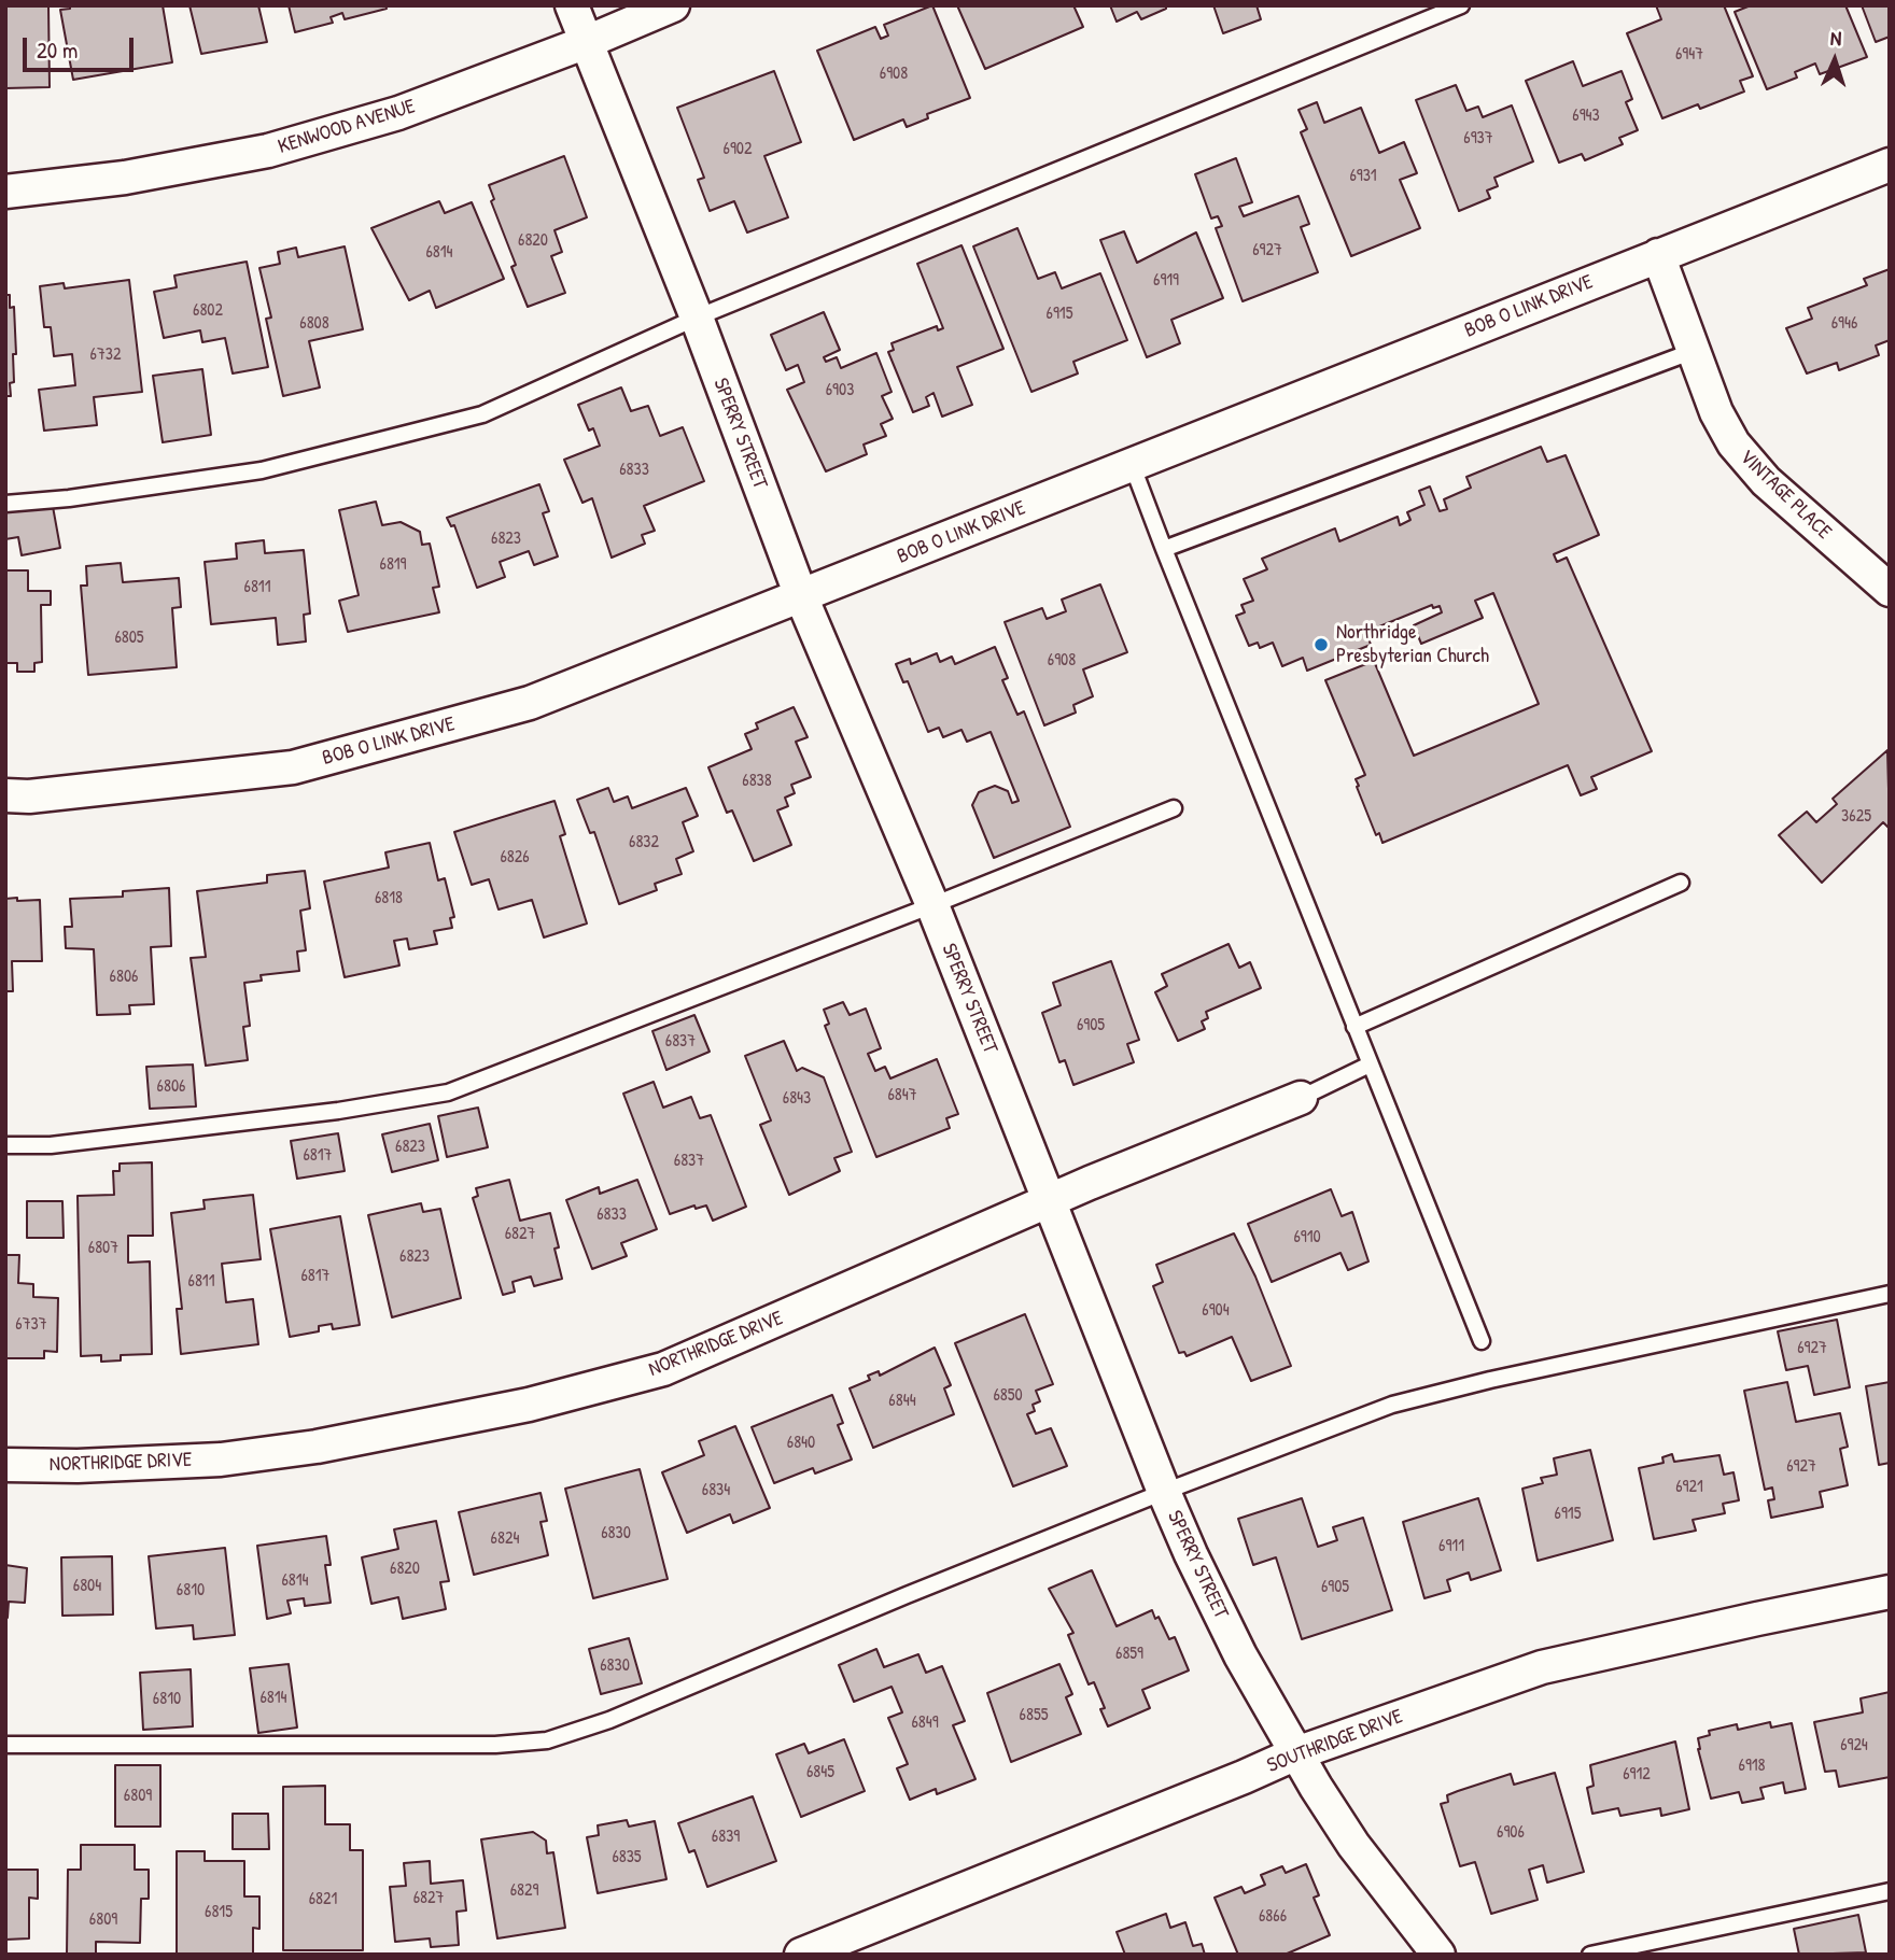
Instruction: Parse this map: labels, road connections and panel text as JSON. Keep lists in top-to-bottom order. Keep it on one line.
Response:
{"streets":{"street":["KENWOOD AVENUE","BOB O LINK DRIVE","SPERRY STREET","VINTAGE PLACE","NORTHRIDGE DRIVE","SOUTHRIDGE DRIVE"]},"crossings":[["KENWOOD AVENUE","SPERRY STREET"],["BOB O LINK DRIVE","SPERRY STREET"],["BOB O LINK DRIVE","VINTAGE PLACE"],["SPERRY STREET","NORTHRIDGE DRIVE"],["SPERRY STREET","SOUTHRIDGE DRIVE"]],"places":["Northridge Presbyterian Church"],"house_numbers":["6947","6908","6943","6937","6902","6931","6820","6927","6814","6919","6802","6915","6808","6946","6732","6903","6833","6823","6819","6811","6805","6908","6838","3625","6832","6826","6818","6806","6905","6837","6806","6847","6843","6823","6817","6837","6833","6827","6910","6807","6823","6817","6811","6904","6737","6927","6850","6844","6840","6927","6921","6834","6915","6830","6824","6911","6820","6814","6804","6905","6810","6859","6830","6814","6810","6855","6849","6924","6918","6845","6912","6809","6906","6839","6835","6829","6827","6821","6815","6866","6809"],"scale_bar":"20 m","north":"top"}
